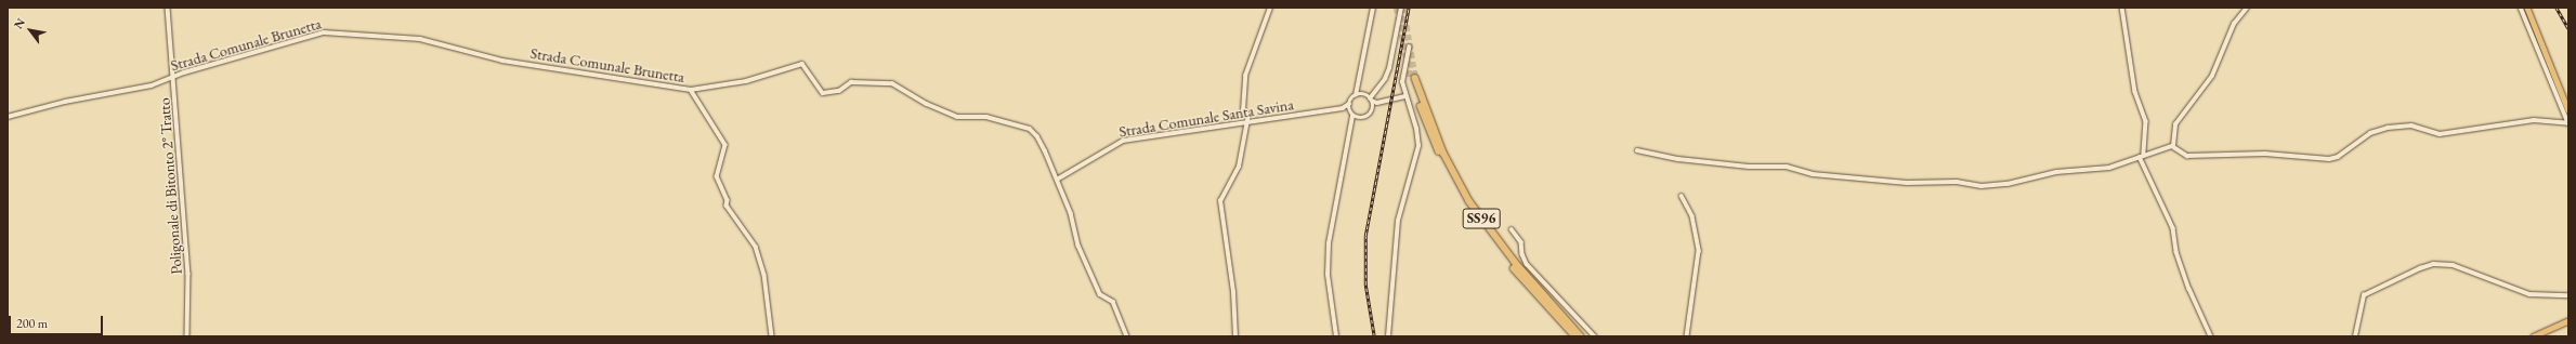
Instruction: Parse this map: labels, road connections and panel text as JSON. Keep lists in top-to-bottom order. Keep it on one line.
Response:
{"streets":{"highway":["SS96"],"street":["Strada Comunale Brunetta","Strada Comunale Santa Savina","Poligonale di Bitonto 2° Tratto"]},"crossings":[["Strada Comunale Brunetta","Strada Comunale Santa Savina"],["Strada Comunale Brunetta","Poligonale di Bitonto 2° Tratto"]],"scale_bar":"200 m","north":"top left"}
